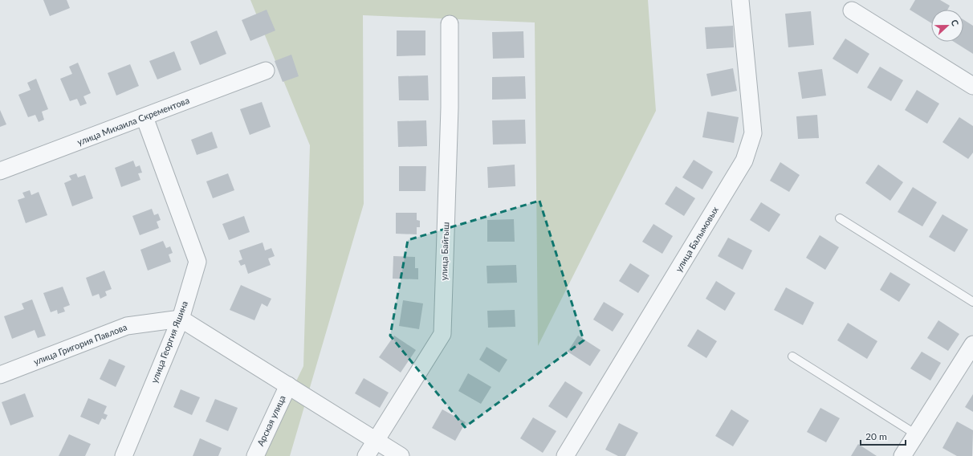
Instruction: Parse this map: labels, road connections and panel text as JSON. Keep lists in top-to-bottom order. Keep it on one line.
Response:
{"streets":{"street":["улица Михаила Скрементова","улица Балымовых","улица Байгыш","улица Георгия Яшина","улица Григория Павлова","Арская улица"]},"crossings":[["улица Михаила Скрементова","улица Георгия Яшина"],["улица Георгия Яшина","улица Григория Павлова"]],"scale_bar":"20 m","north":"right"}
